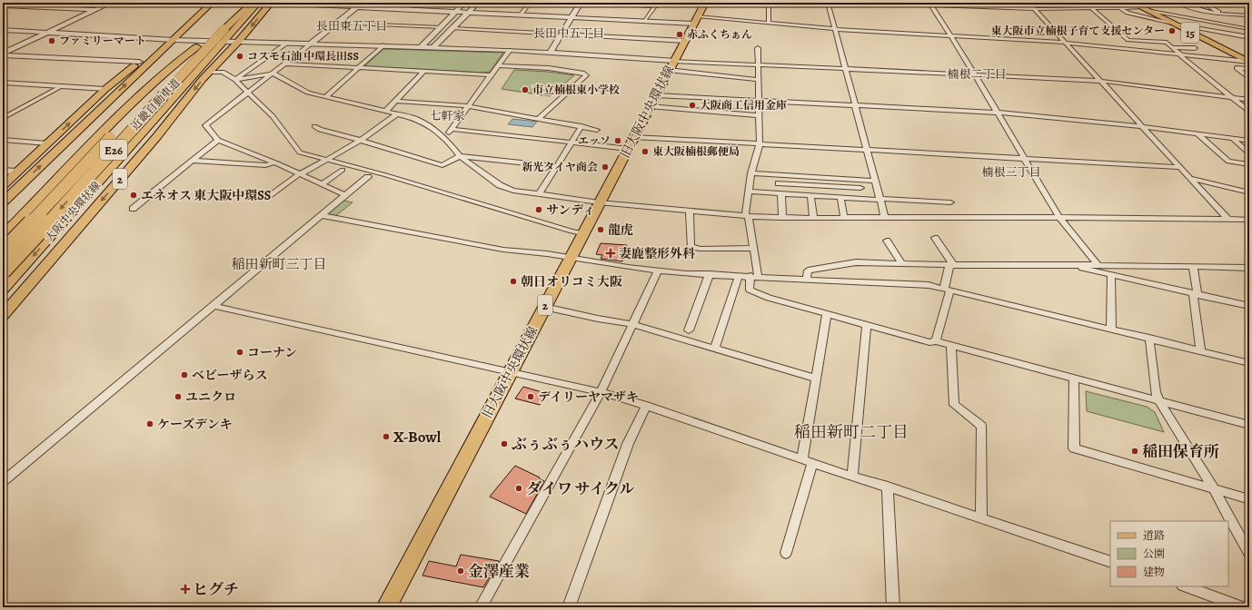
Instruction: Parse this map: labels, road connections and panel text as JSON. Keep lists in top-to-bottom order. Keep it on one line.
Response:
{"streets":{"highway":["近畿自動車道","E26"],"main road":["15","旧大阪中央環状線","2","大阪中央環状線"]},"crossings":[["近畿自動車道","大阪中央環状線"]],"districts":["長田東五丁目","長田中五丁目","楠根二丁目","七軒家","楠根三丁目","稲田新町三丁目","稲田新町二丁目"],"places":{"other":["東大阪市立楠根子育て支援センター","赤ふくちぁん","ファミリーマート","コスモ石油 中環長田SS","市立楠根東小学校","大阪商工信用金庫","エッソ","東大阪楠根郵便局","新光タイヤ商会","エネオス 東大阪中環SS","サンディ","龍虎","朝日オリコミ大阪","コーナン","ベビーザらス","ユニクロ","デイリーヤマザキ","ケーズデンキ","X-Bowl","ぶぅぶぅハウス","稲田保育所","ダイワ サイクル","金澤産業"],"health":["妻鹿整形外科","ヒグチ"]},"legend":["道路","公園","建物"]}
